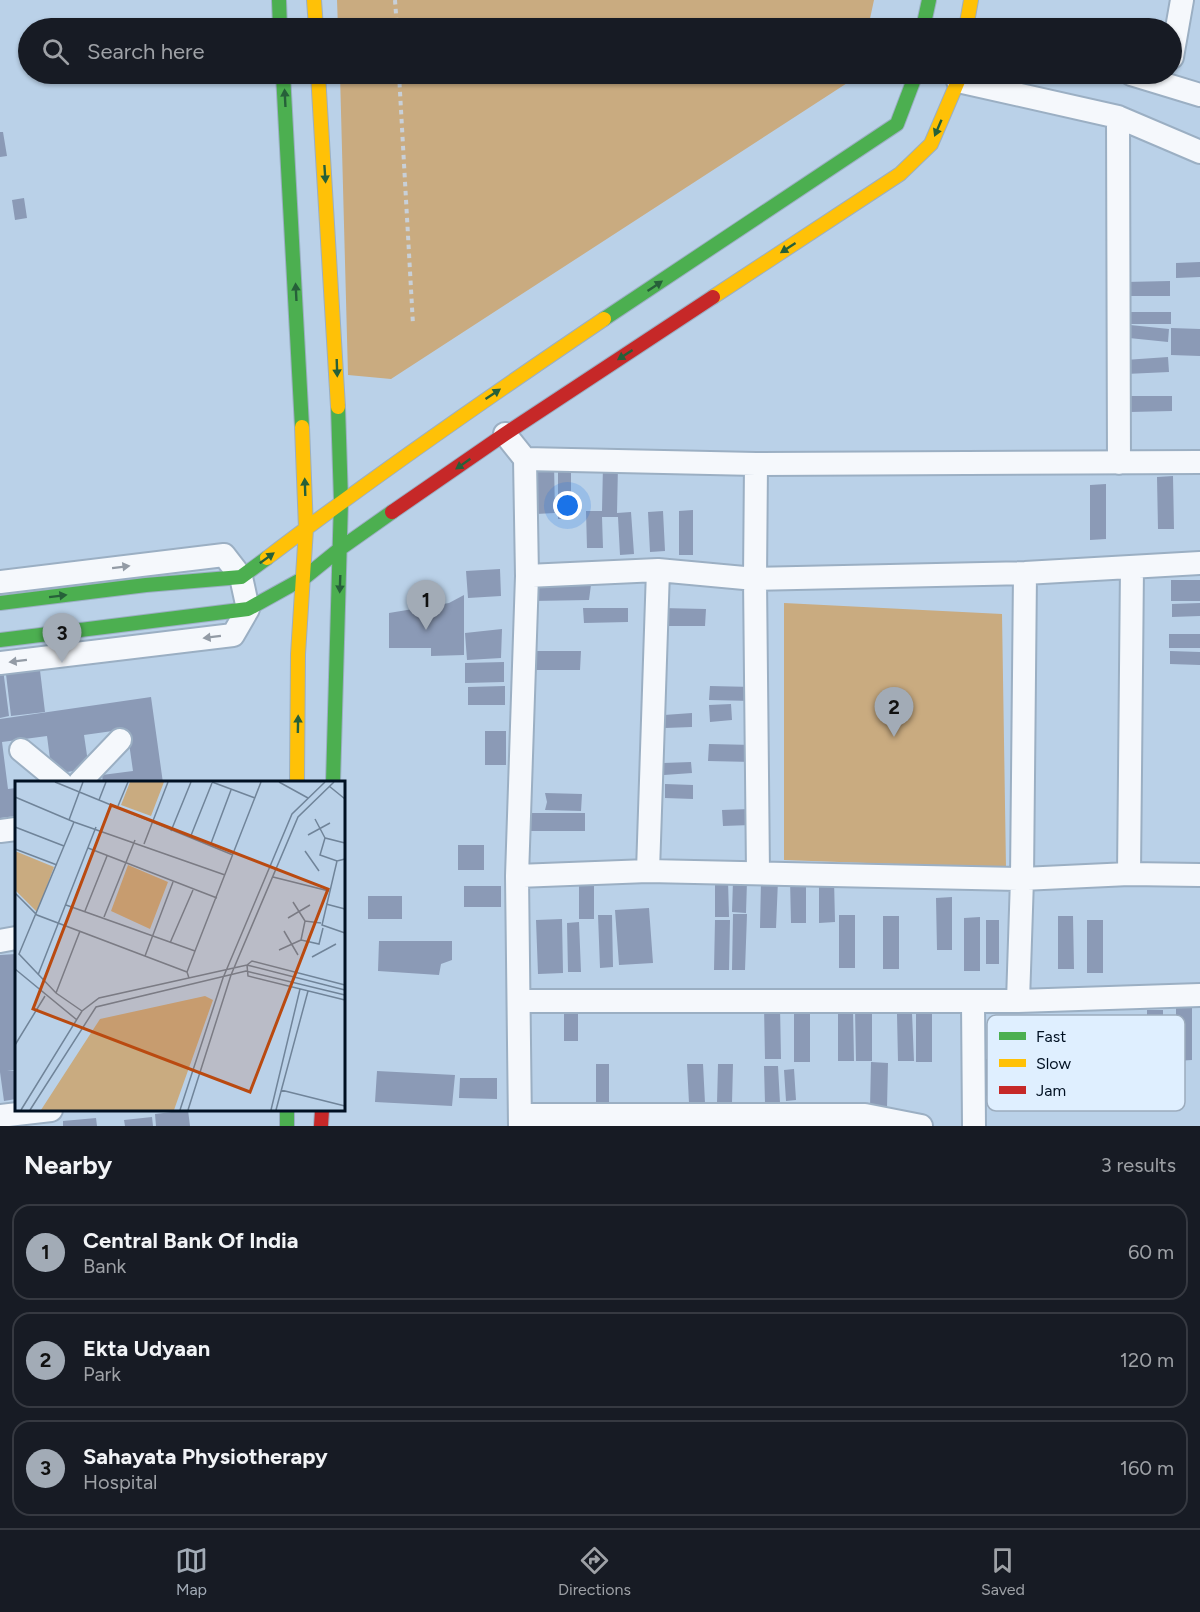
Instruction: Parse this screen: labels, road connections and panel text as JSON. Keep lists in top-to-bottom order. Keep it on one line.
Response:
{"legend":["Fast","Slow","Jam"],"page":{"search":"Search here","pins":["1","3","2"],"heading":["Nearby","3 results"],"list":[{"mark":"1","name":"Central Bank Of India","note":"Bank","value":"60 m"},{"mark":"2","name":"Ekta Udyaan","note":"Park","value":"120 m"},{"mark":"3","name":"Sahayata Physiotherapy","note":"Hospital","value":"160 m"}],"nav":["Map","Directions","Saved"]}}
